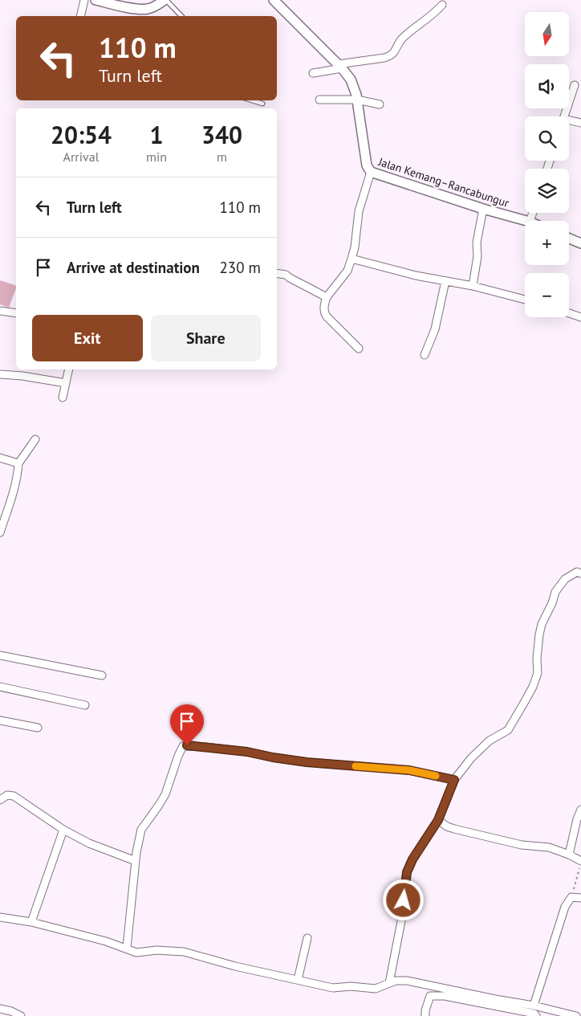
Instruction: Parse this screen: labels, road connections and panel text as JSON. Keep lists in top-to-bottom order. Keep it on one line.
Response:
{"streets":{"street":["Jalan Kemang–Rancabungur"]},"north":"bottom","page":{"map_buttons":["+","−"],"turn":["110 m","Turn left"],"eta":["20:54","Arrival","1","min","340","m"],"list":[{"name":"Turn left","value":"110 m"},{"name":"Arrive at destination","value":"230 m"}],"buttons":["Exit","Share"]}}
